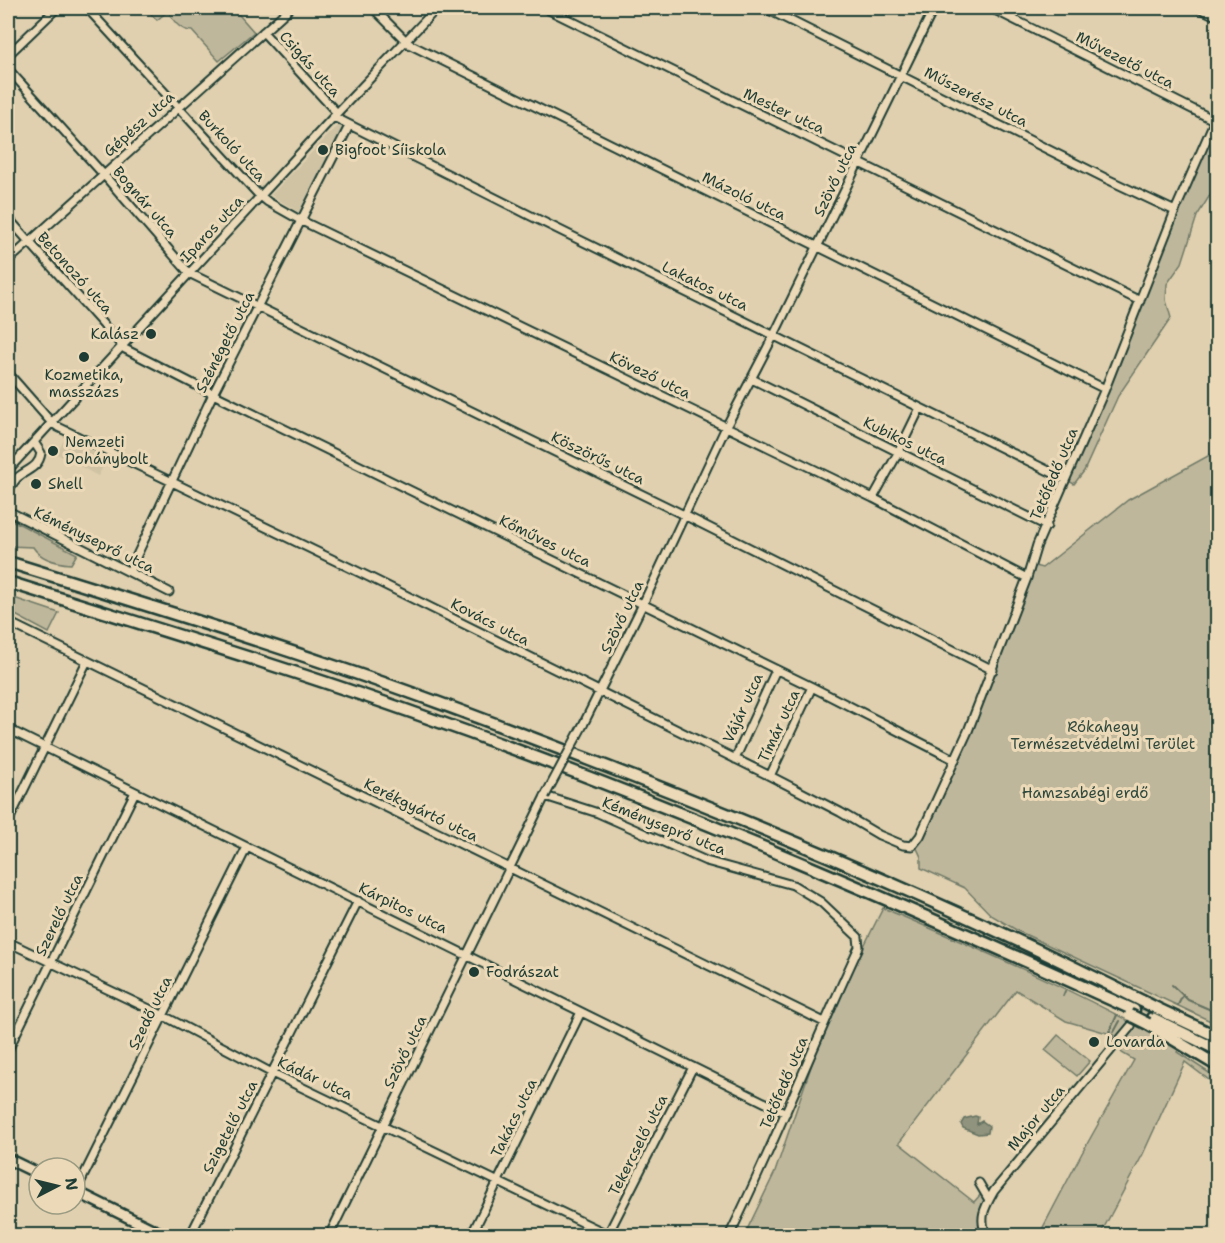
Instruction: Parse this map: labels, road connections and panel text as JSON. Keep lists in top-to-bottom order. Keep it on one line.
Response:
{"streets":{"street":["Művezető utca","Csigás utca","Műszerész utca","Mester utca","Gépész utca","Burkoló utca","Szövő utca","Mázoló utca","Bognár utca","Iparos utca","Betonozó utca","Lakatos utca","Szénégető utca","Kövező utca","Kubikos utca","Köszörűs utca","Tetőfedő utca","Kéményseprő utca","Kőműves utca","Kovács utca","Vájár utca","Tímár utca","Kerékgyártó utca","Kárpitos utca","Szerelő utca","Szedő utca","Kádár utca","Takács utca","Major utca","Szigetelő utca","Tekercselő utca"]},"crossings":[["Művezető utca","Tetőfedő utca"],["Csigás utca","Gépész utca"],["Csigás utca","Iparos utca"],["Csigás utca","Lakatos utca"],["Műszerész utca","Szövő utca"],["Műszerész utca","Tetőfedő utca"],["Mester utca","Szövő utca"],["Mester utca","Tetőfedő utca"],["Gépész utca","Burkoló utca"],["Gépész utca","Bognár utca"],["Gépész utca","Betonozó utca"],["Burkoló utca","Iparos utca"],["Burkoló utca","Kövező utca"],["Szövő utca","Mázoló utca"],["Szövő utca","Lakatos utca"],["Szövő utca","Kövező utca"],["Szövő utca","Kubikos utca"],["Szövő utca","Köszörűs utca"],["Szövő utca","Kéményseprő utca"],["Szövő utca","Kőműves utca"],["Szövő utca","Kovács utca"],["Szövő utca","Kerékgyártó utca"],["Szövő utca","Kárpitos utca"],["Szövő utca","Kádár utca"],["Mázoló utca","Iparos utca"],["Mázoló utca","Tetőfedő utca"],["Bognár utca","Iparos utca"],["Bognár utca","Köszörűs utca"],["Iparos utca","Betonozó utca"],["Iparos utca","Lakatos utca"],["Iparos utca","Kövező utca"],["Iparos utca","Köszörűs utca"],["Iparos utca","Kőműves utca"],["Iparos utca","Kovács utca"],["Betonozó utca","Kőműves utca"],["Lakatos utca","Szénégető utca"],["Lakatos utca","Tetőfedő utca"],["Szénégető utca","Kövező utca"],["Szénégető utca","Köszörűs utca"],["Szénégető utca","Kéményseprő utca"],["Szénégető utca","Kőműves utca"],["Szénégető utca","Kovács utca"],["Kövező utca","Tetőfedő utca"],["Kubikos utca","Tetőfedő utca"],["Köszörűs utca","Tetőfedő utca"],["Tetőfedő utca","Kéményseprő utca"],["Tetőfedő utca","Kőműves utca"],["Tetőfedő utca","Kovács utca"],["Tetőfedő utca","Kerékgyártó utca"],["Tetőfedő utca","Kárpitos utca"],["Kőműves utca","Vájár utca"],["Kőműves utca","Tímár utca"],["Kovács utca","Vájár utca"],["Kovács utca","Tímár utca"],["Kárpitos utca","Szerelő utca"],["Kárpitos utca","Szedő utca"],["Kárpitos utca","Takács utca"],["Kárpitos utca","Szigetelő utca"],["Kárpitos utca","Tekercselő utca"],["Szerelő utca","Kádár utca"],["Szedő utca","Kádár utca"],["Kádár utca","Takács utca"],["Kádár utca","Szigetelő utca"],["Kádár utca","Tekercselő utca"]],"parks":["Rókahegy Természetvédelmi Terület","Hamzsabégi erdő"],"places":["Bigfoot Síiskola","Kalász","Kozmetika, masszázs","Nemzeti Dohánybolt","Shell","Fodrászat","Lovarda"],"north":"right"}
